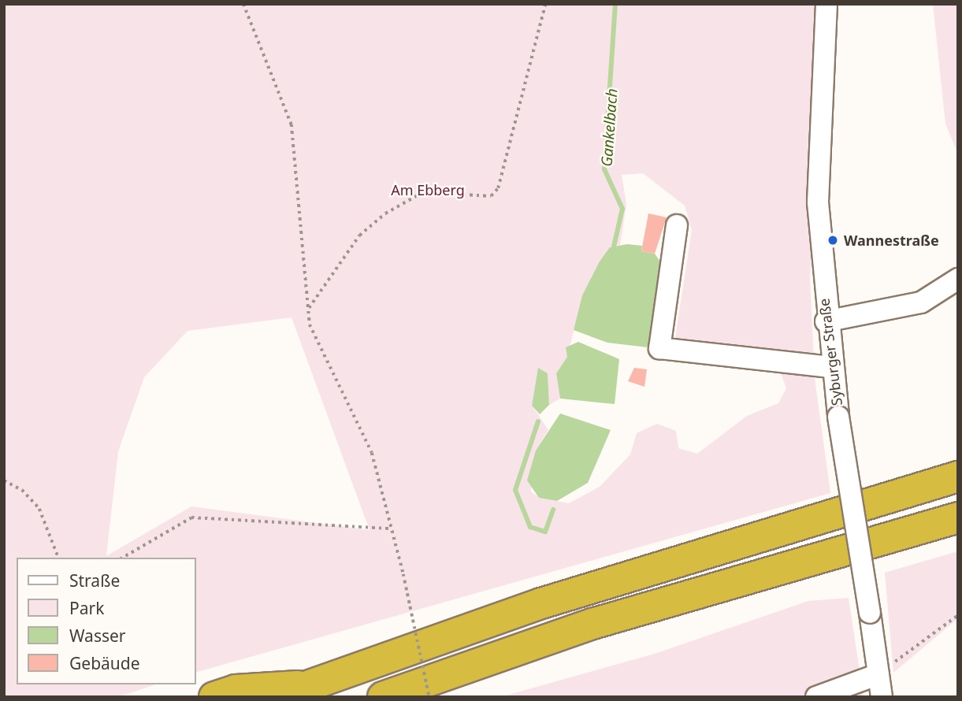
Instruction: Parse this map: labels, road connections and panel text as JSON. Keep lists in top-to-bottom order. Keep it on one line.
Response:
{"streets":{"street":["Syburger Straße"]},"water":["Gankelbach"],"parks":["Am Ebberg"],"places":["Wannestraße"],"legend":["Straße","Park","Wasser","Gebäude"]}
